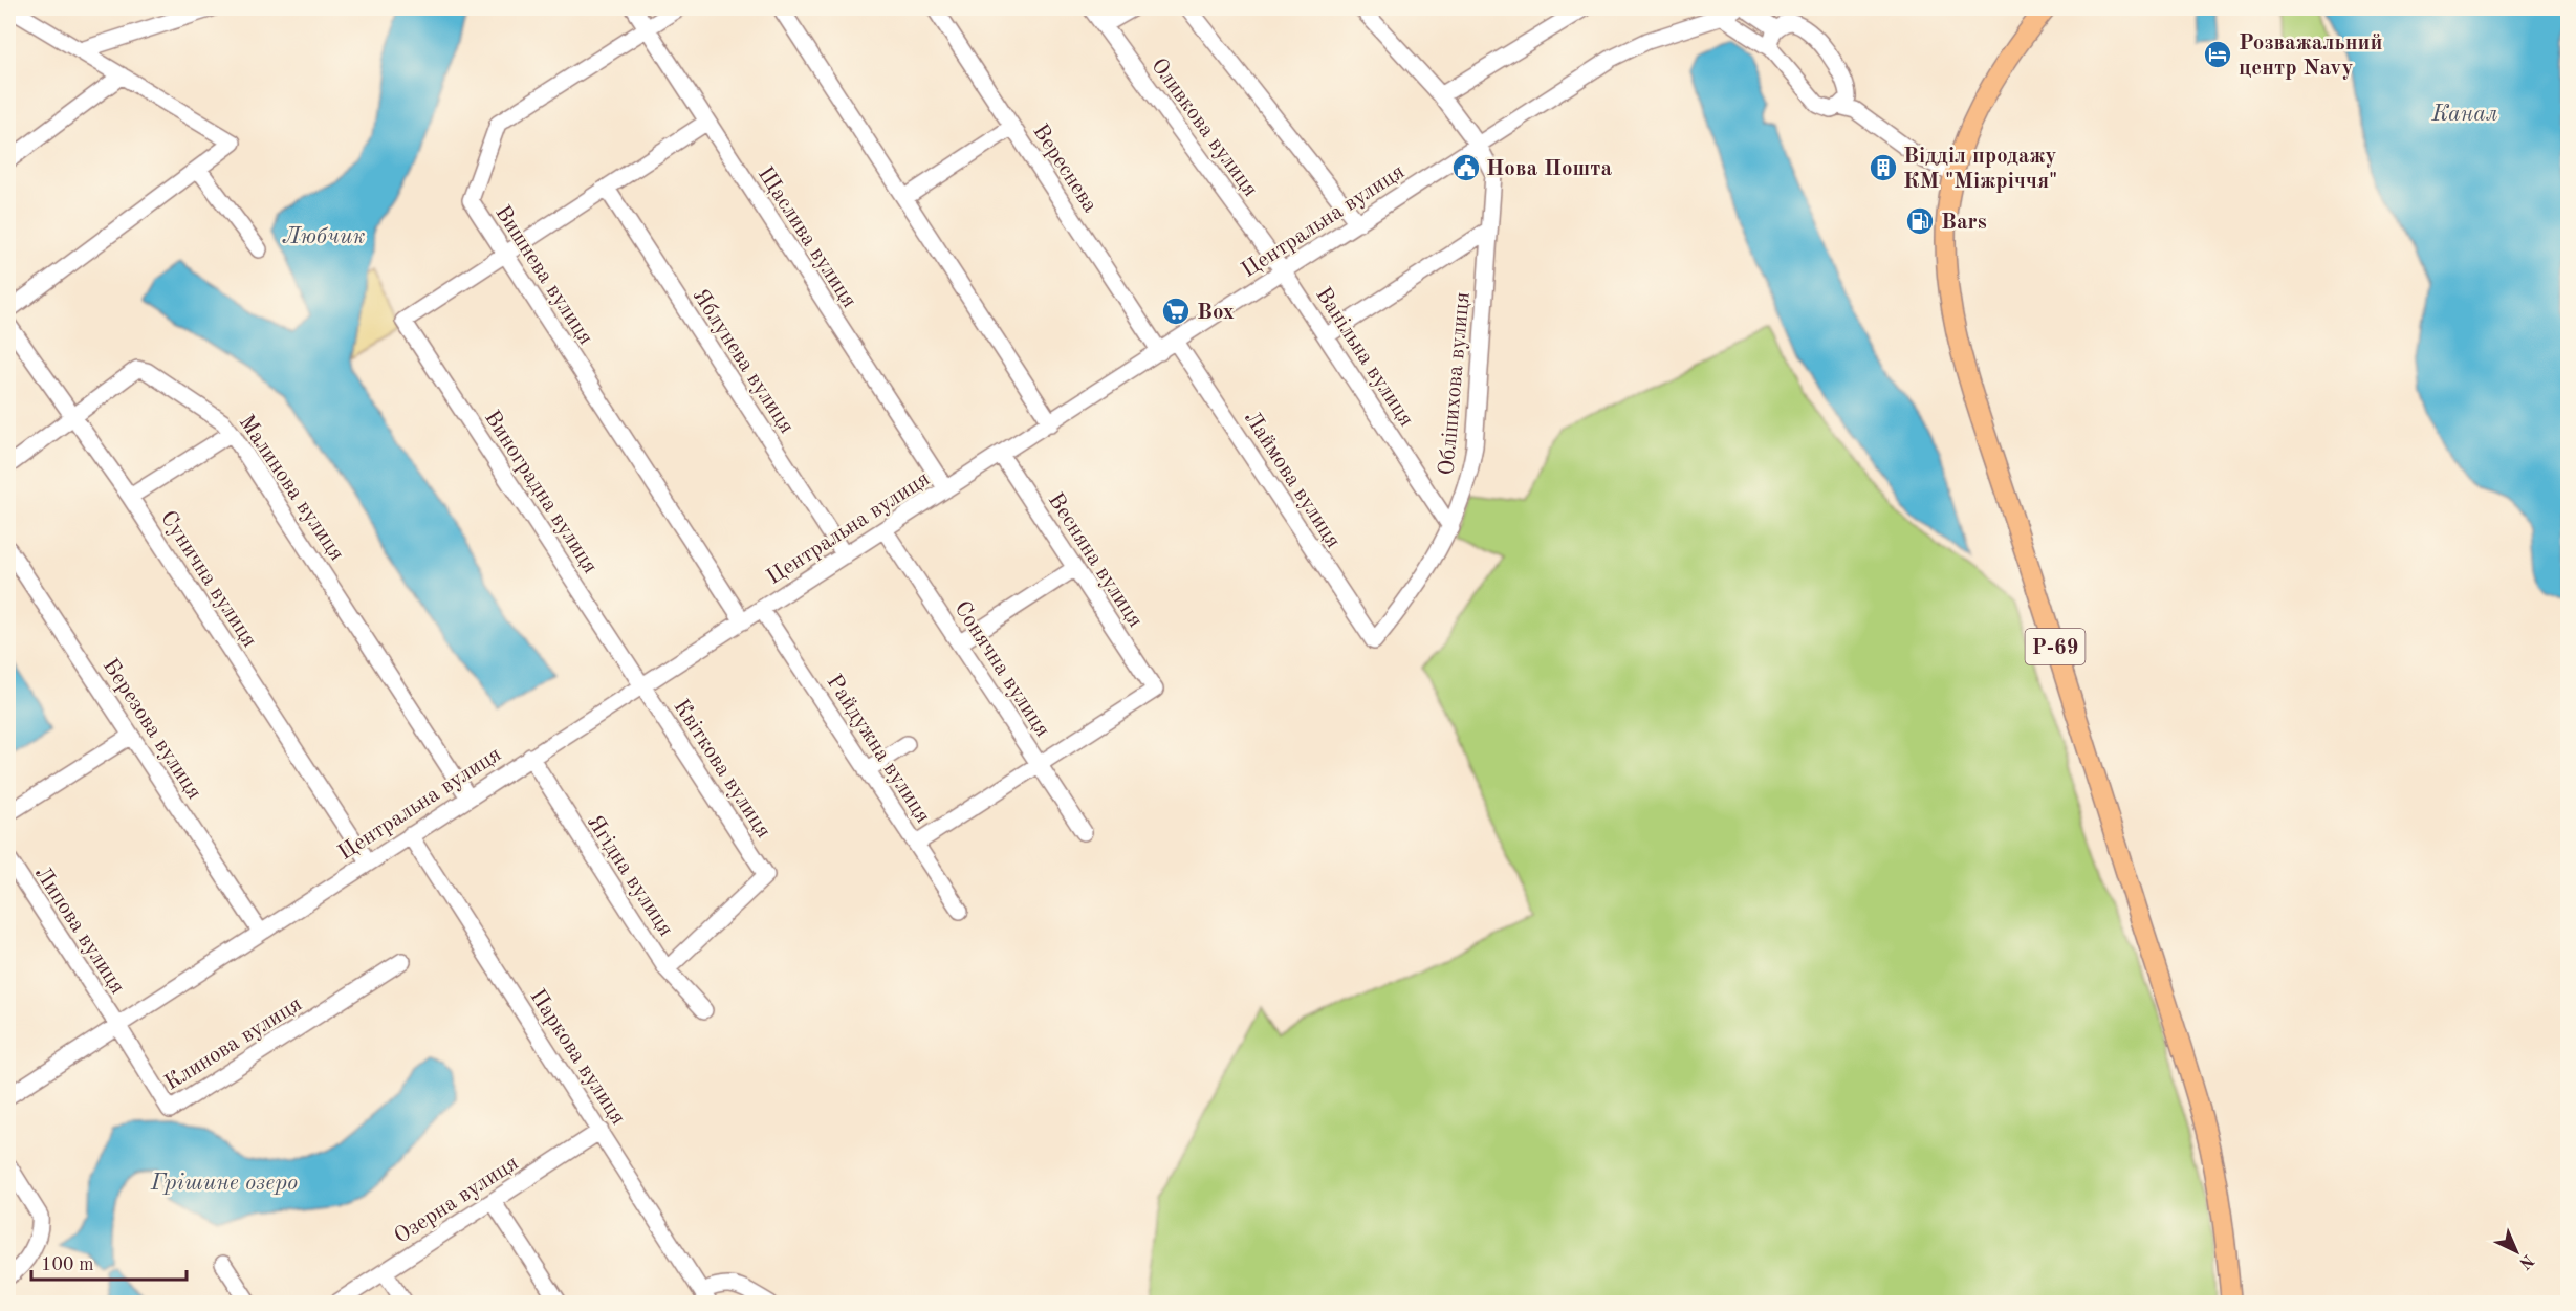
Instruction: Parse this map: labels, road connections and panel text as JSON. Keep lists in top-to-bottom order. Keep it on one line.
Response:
{"streets":{"main road":["Р-69"],"street":["Оливкова вулиця","Вереснева","Центральна вулиця","Щаслива вулиця","Вишнева вулиця","Ванільна вулиця","Яблунева вулиця","Обліпихова вулиця","Лаймова вулиця","Малинова вулиця","Виноградна вулиця","Весняна вулиця","Сунична вулиця","Сонячна вулиця","Березова вулиця","Райдужна вулиця","Квіткова вулиця","Ягідна вулиця","Липова вулиця","Клинова вулиця","Паркова вулиця","Озерна вулиця"]},"crossings":[["Оливкова вулиця","Центральна вулиця"],["Оливкова вулиця","Ванільна вулиця"],["Вереснева","Центральна вулиця"],["Центральна вулиця","Щаслива вулиця"],["Центральна вулиця","Вишнева вулиця"],["Центральна вулиця","Ванільна вулиця"],["Центральна вулиця","Яблунева вулиця"],["Центральна вулиця","Обліпихова вулиця"],["Центральна вулиця","Лаймова вулиця"],["Центральна вулиця","Малинова вулиця"],["Центральна вулиця","Виноградна вулиця"],["Центральна вулиця","Весняна вулиця"],["Центральна вулиця","Сунична вулиця"],["Центральна вулиця","Сонячна вулиця"],["Центральна вулиця","Березова вулиця"],["Центральна вулиця","Райдужна вулиця"],["Центральна вулиця","Квіткова вулиця"],["Центральна вулиця","Ягідна вулиця"],["Центральна вулиця","Липова вулиця"],["Центральна вулиця","Клинова вулиця"],["Центральна вулиця","Паркова вулиця"],["Щаслива вулиця","Вишнева вулиця"],["Вишнева вулиця","Виноградна вулиця"],["Ванільна вулиця","Обліпихова вулиця"],["Обліпихова вулиця","Лаймова вулиця"],["Малинова вулиця","Сунична вулиця"],["Виноградна вулиця","Квіткова вулиця"],["Весняна вулиця","Сонячна вулиця"],["Квіткова вулиця","Ягідна вулиця"],["Липова вулиця","Клинова вулиця"],["Паркова вулиця","Озерна вулиця"]],"water":["Канал","Любчик","Грішине озеро"],"places":{"hotel":["Розважальний центр Navy"],"public building":["Нова Пошта"],"building":["Відділ продажу КМ \"Міжріччя\""],"fuel station":["Bars"],"supermarket":["Box"]},"scale_bar":"100 m","north":"bottom right"}
